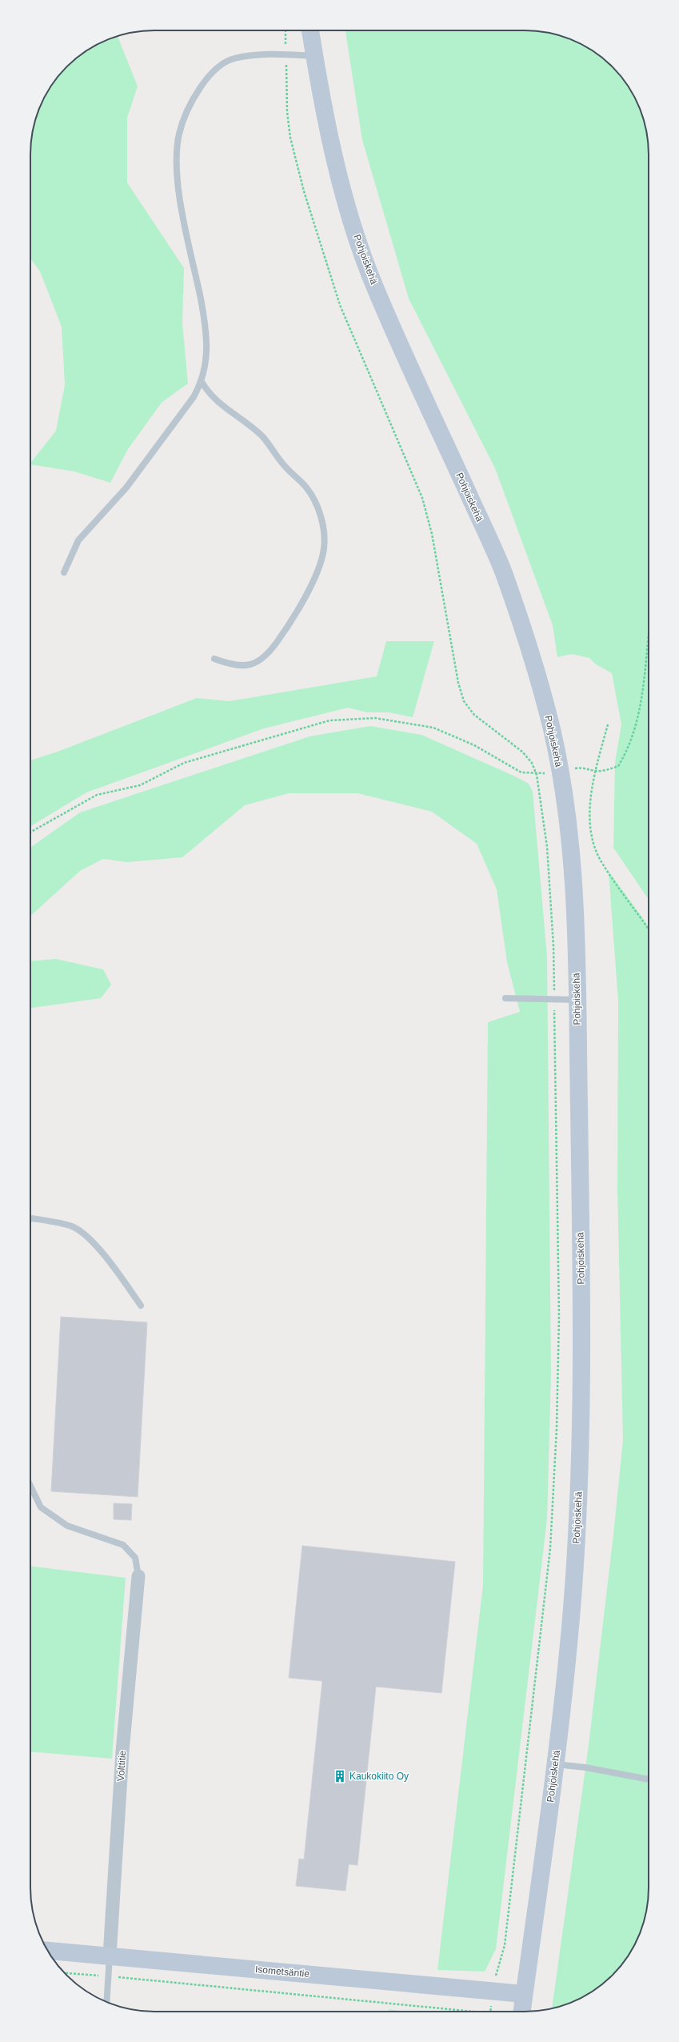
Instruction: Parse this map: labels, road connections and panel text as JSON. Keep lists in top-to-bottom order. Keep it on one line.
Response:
{"streets":{"main road":["Pohjoiskehä","Isometsäntie"],"street":["Volttitie"]},"crossings":[["Pohjoiskehä","Isometsäntie"],["Volttitie","Isometsäntie"]],"places":{"building":["Kaukokiito Oy"]}}
